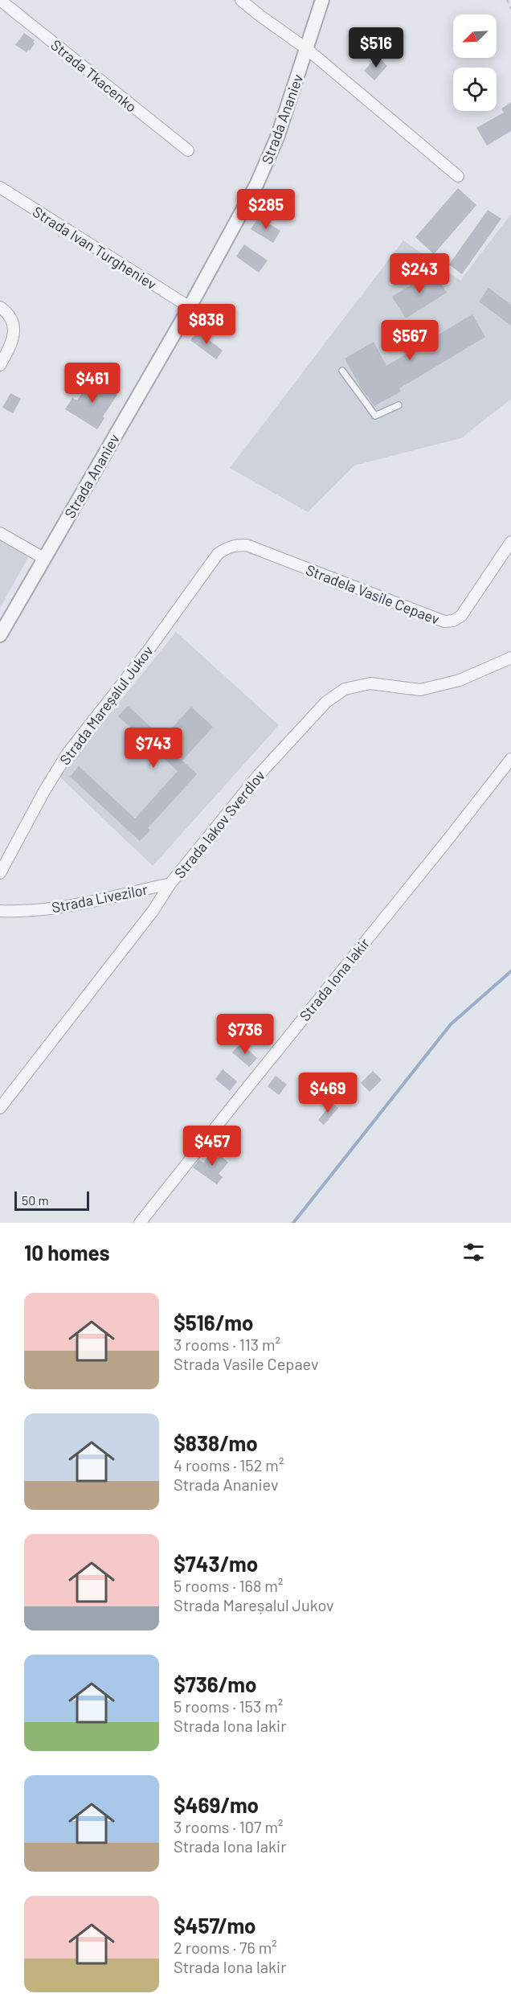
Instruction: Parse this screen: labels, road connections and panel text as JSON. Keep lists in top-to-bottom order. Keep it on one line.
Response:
{"streets":{"street":["Strada Tkacenko","Strada Ananiev","Strada Ivan Turgheniev","Stradela Vasile Cepaev","Strada Mareșalul Jukov","Strada Iakov Sverdlov","Strada Livezilor","Strada Iona Iakir"]},"crossings":[["Strada Ananiev","Strada Ivan Turgheniev"],["Stradela Vasile Cepaev","Strada Mareșalul Jukov"],["Strada Iakov Sverdlov","Strada Livezilor"]],"scale_bar":"50 m","north":"bottom left","page":{"price":["$516","$285","$243","$838","$567","$461","$743","$736","$469","$457"],"scale":"50 m","heading":"10 homes","list":[{"name":"$516/mo","note":"3 rooms · 113 m² · Strada Vasile Cepaev"},{"name":"$838/mo","note":"4 rooms · 152 m² · Strada Ananiev"},{"name":"$743/mo","note":"5 rooms · 168 m² · Strada Mareșalul Jukov"},{"name":"$736/mo","note":"5 rooms · 153 m² · Strada Iona Iakir"},{"name":"$469/mo","note":"3 rooms · 107 m² · Strada Iona Iakir"},{"name":"$457/mo","note":"2 rooms · 76 m² · Strada Iona Iakir"}]}}
